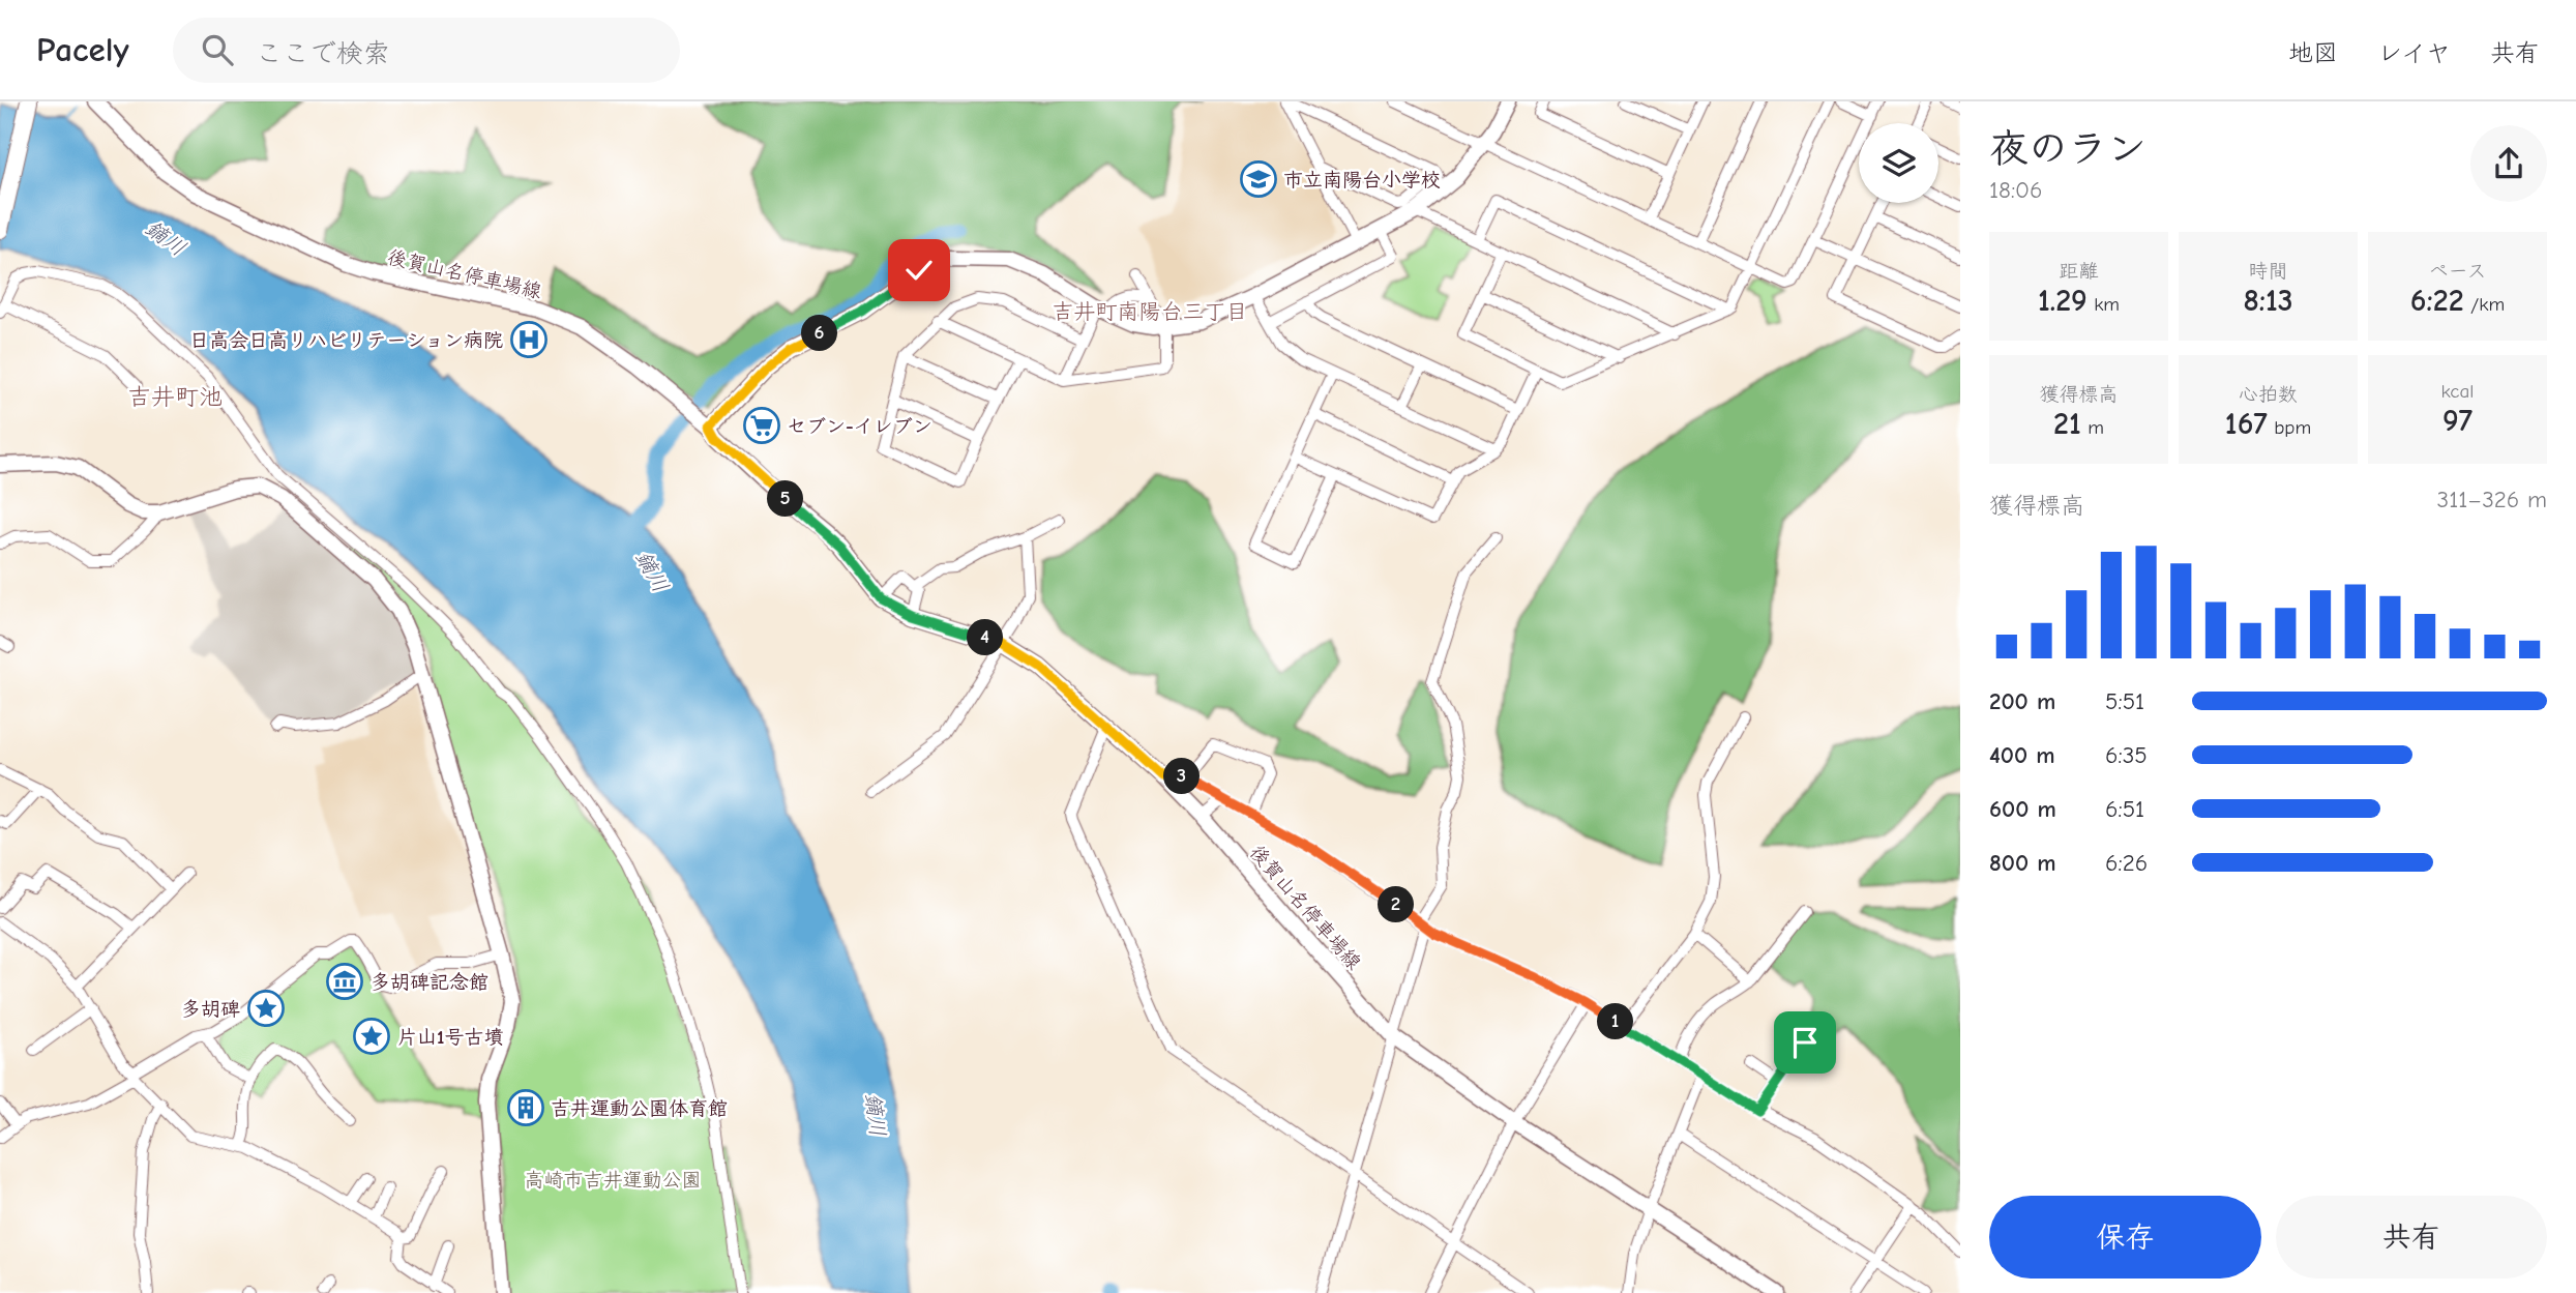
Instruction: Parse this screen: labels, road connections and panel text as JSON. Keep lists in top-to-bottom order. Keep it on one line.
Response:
{"streets":{"street":["後賀山名停車場線"]},"districts":["吉井町南陽台三丁目","吉井町池"],"water":["鏑川"],"parks":["高崎市吉井運動公園"],"places":{"school or university":["市立南陽台小学校"],"hospital":["日高会日高リハビリテーション病院"],"supermarket":["セブン-イレブン"],"museum":["多胡碑記念館"],"place":["多胡碑","片山1号古墳"],"building":["吉井運動公園体育館"]},"page":{"header":"Pacely","search":"ここで検索","nav":["地図","レイヤ","共有"],"heading":["夜のラン","18:06"],"stats":[["距離","1.29 km"],["時間","8:13"],["ペース","6:22 /km"],["獲得標高","21 m"],["心拍数","167 bpm"],["kcal","97"]],"pins":["6","5","4","3","2","1"],"chart":["獲得標高","311–326 m"],"list":[{"name":"200 m","note":"5:51"},{"name":"400 m","note":"6:35"},{"name":"600 m","note":"6:51"},{"name":"800 m","note":"6:26"}],"buttons":["保存","共有"]}}
